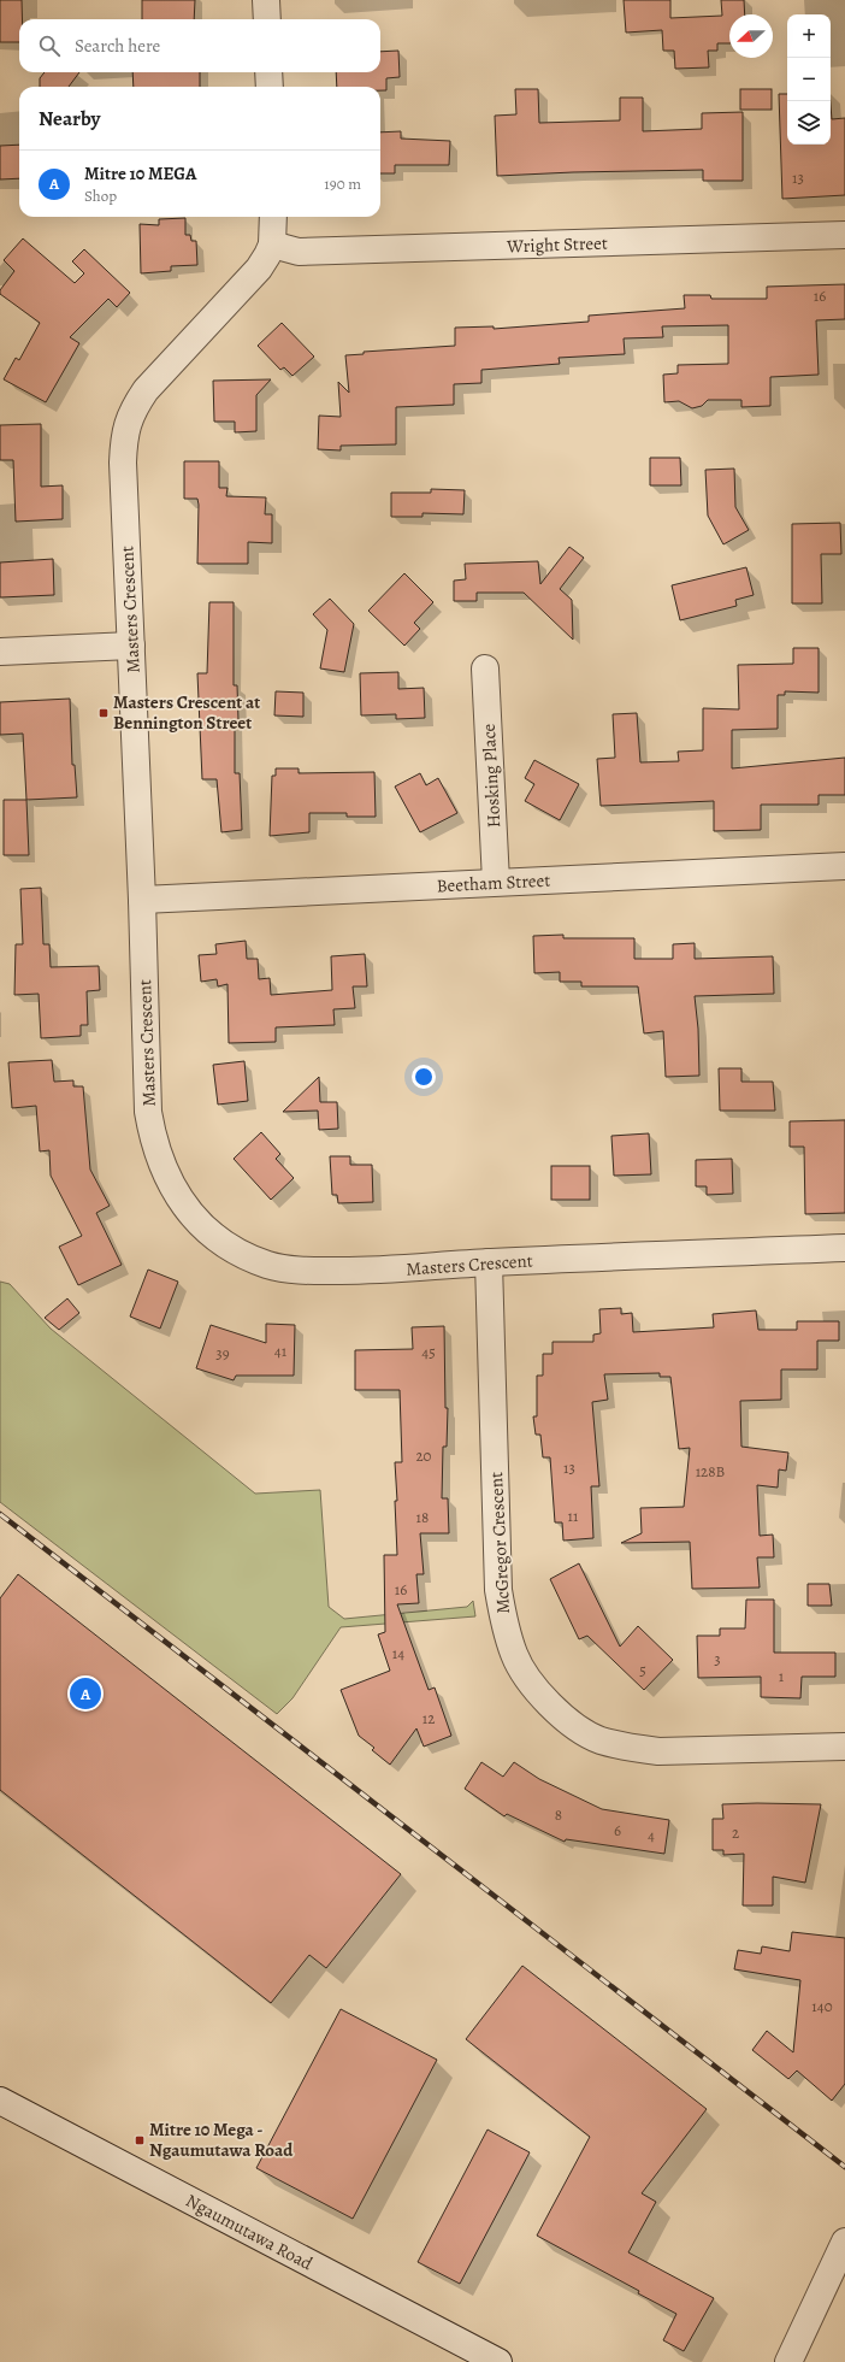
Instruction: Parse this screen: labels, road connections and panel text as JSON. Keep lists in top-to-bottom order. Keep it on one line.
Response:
{"streets":{"street":["Wright Street","Masters Crescent","Hosking Place","Beetham Street","McGregor Crescent","Ngaumutawa Road"]},"crossings":[["Wright Street","Masters Crescent"],["Masters Crescent","Beetham Street"],["Masters Crescent","McGregor Crescent"],["Hosking Place","Beetham Street"]],"places":{"transit":["Masters Crescent at Bennington Street","Mitre 10 Mega - Ngaumutawa Road"]},"house_numbers":["13","16","41","45","39","20","13","128B","11","18","16","14","3","5","1","12","8","6","2","4","140"],"north":"left","page":{"map_buttons":["+","−"],"search":"Search here","heading":"Nearby","list":[{"mark":"A","name":"Mitre 10 MEGA","note":"Shop","value":"190 m"}],"pins":"A"}}
